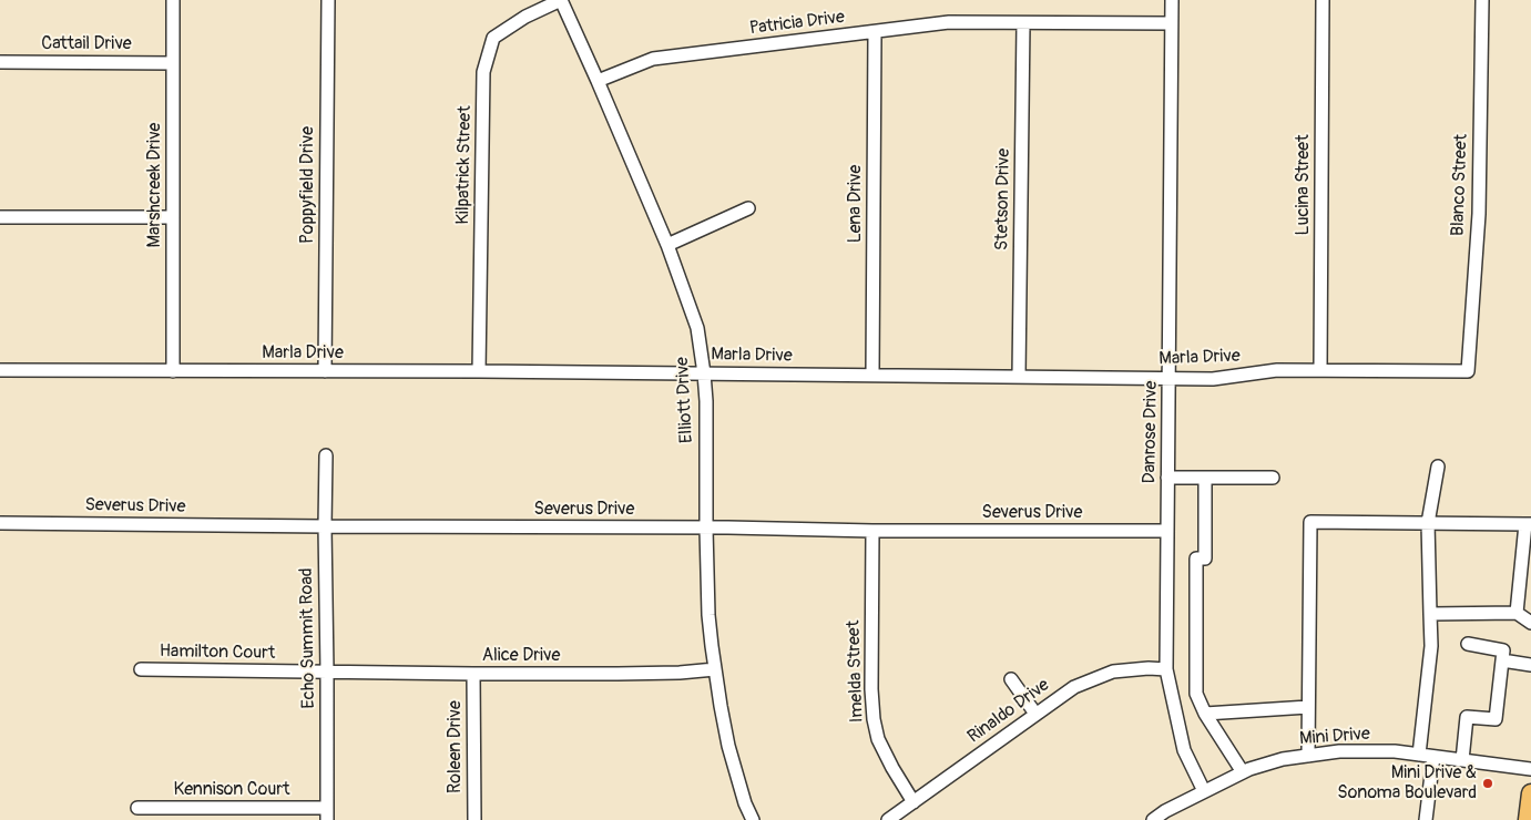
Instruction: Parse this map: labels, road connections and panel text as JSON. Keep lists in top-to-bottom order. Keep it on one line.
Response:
{"streets":{"street":["Patricia Drive","Cattail Drive","Kilpatrick Street","Marshcreek Drive","Poppyfield Drive","Lucina Street","Blanco Street","Stetson Drive","Lena Drive","Marla Drive","Elliott Drive","Danrose Drive","Severus Drive","Echo Summit Road","Hamilton Court","Alice Drive","Imelda Street","Rinaldo Drive","Mini Drive","Roleen Drive","Kennison Court"]},"crossings":[["Patricia Drive","Stetson Drive"],["Patricia Drive","Lena Drive"],["Patricia Drive","Elliott Drive"],["Patricia Drive","Danrose Drive"],["Cattail Drive","Marshcreek Drive"],["Kilpatrick Street","Marla Drive"],["Kilpatrick Street","Elliott Drive"],["Marshcreek Drive","Marla Drive"],["Poppyfield Drive","Marla Drive"],["Lucina Street","Marla Drive"],["Blanco Street","Marla Drive"],["Stetson Drive","Marla Drive"],["Lena Drive","Marla Drive"],["Marla Drive","Elliott Drive"],["Marla Drive","Danrose Drive"],["Elliott Drive","Severus Drive"],["Elliott Drive","Alice Drive"],["Danrose Drive","Severus Drive"],["Danrose Drive","Rinaldo Drive"],["Danrose Drive","Mini Drive"],["Severus Drive","Echo Summit Road"],["Severus Drive","Imelda Street"],["Echo Summit Road","Hamilton Court"],["Echo Summit Road","Alice Drive"],["Echo Summit Road","Kennison Court"],["Hamilton Court","Alice Drive"],["Alice Drive","Roleen Drive"],["Imelda Street","Rinaldo Drive"]],"places":["Mini Drive & Sonoma Boulevard"]}
